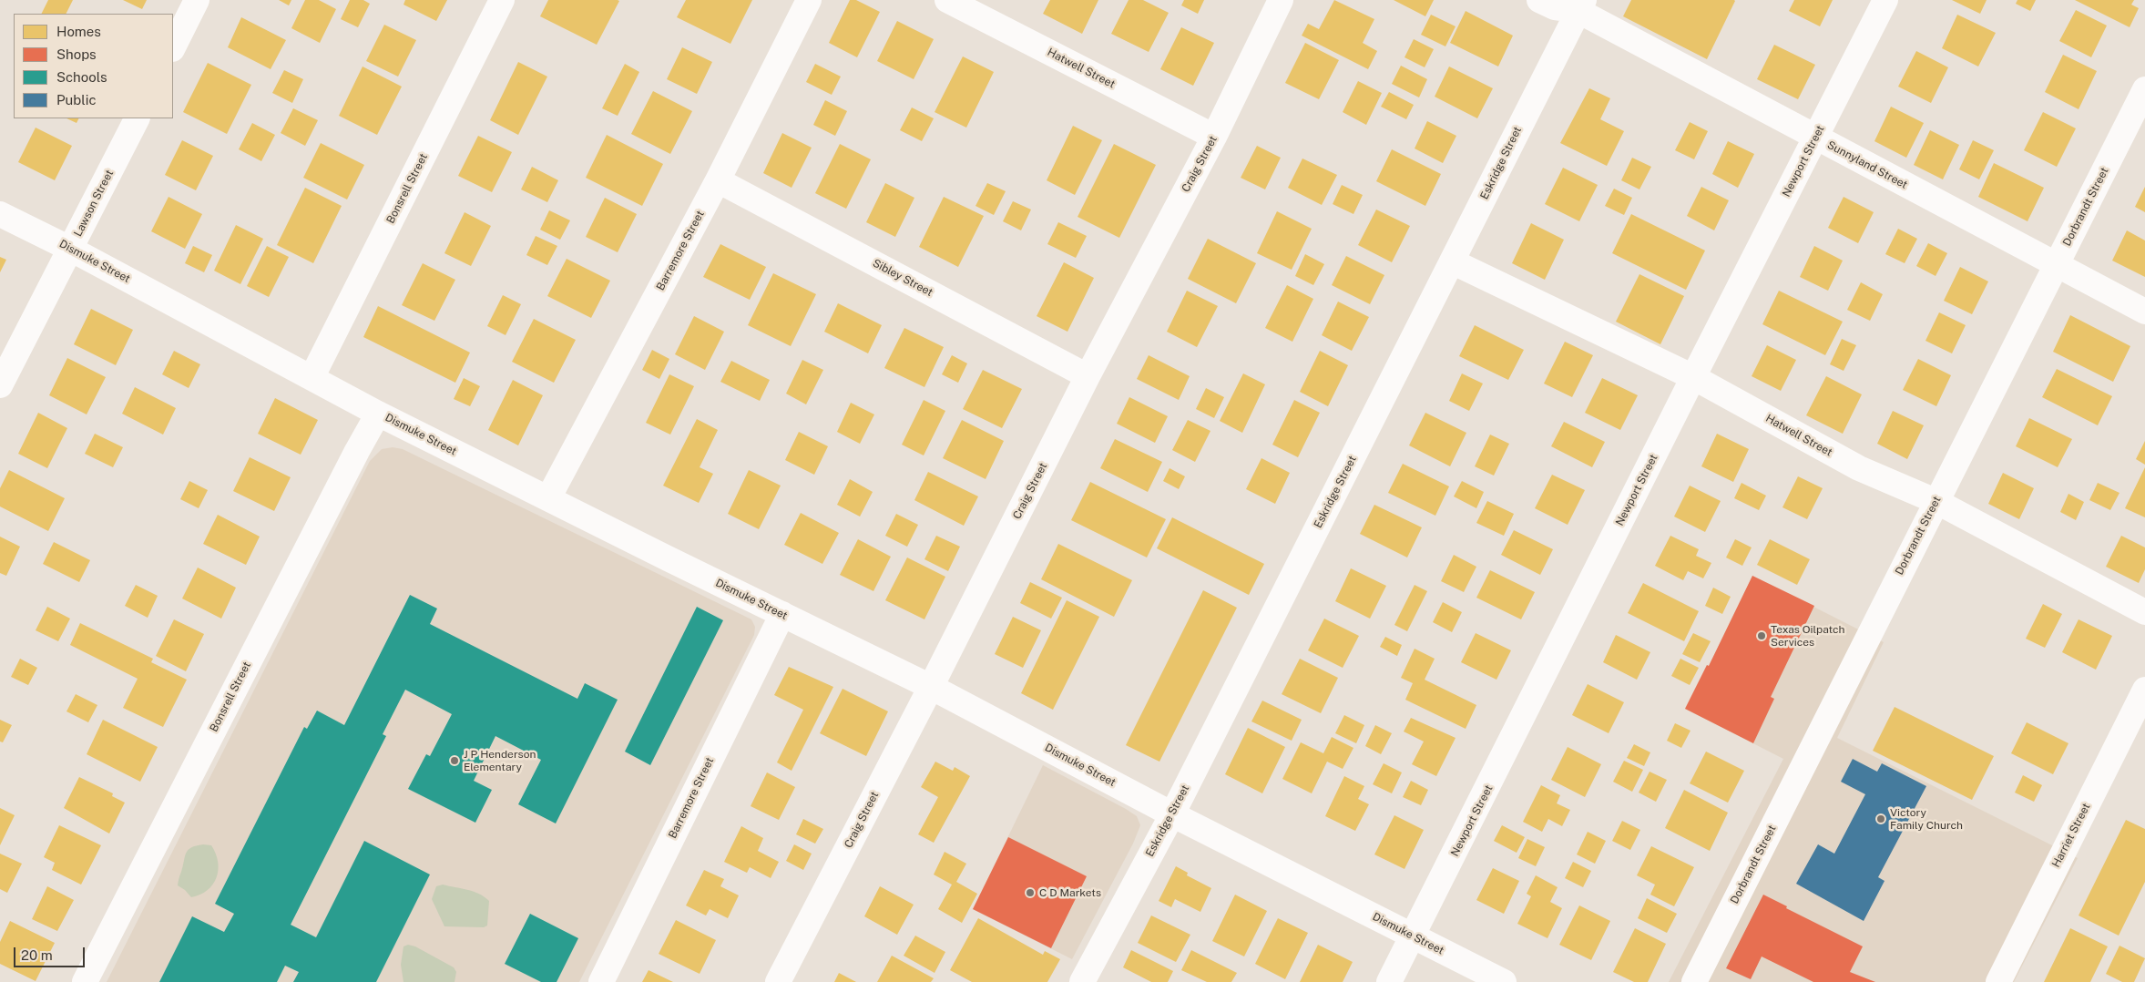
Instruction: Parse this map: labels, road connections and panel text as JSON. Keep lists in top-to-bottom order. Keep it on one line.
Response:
{"streets":{"street":["Hatwell Street","Newport Street","Eskridge Street","Craig Street","Sunnyland Street","Bonsrell Street","Lawson Street","Dorbrandt Street","Barremore Street","Dismuke Street","Sibley Street","Harriet Street"]},"crossings":[["Hatwell Street","Newport Street"],["Hatwell Street","Eskridge Street"],["Hatwell Street","Craig Street"],["Hatwell Street","Dorbrandt Street"],["Newport Street","Sunnyland Street"],["Newport Street","Dismuke Street"],["Eskridge Street","Sunnyland Street"],["Eskridge Street","Dismuke Street"],["Craig Street","Dismuke Street"],["Craig Street","Sibley Street"],["Sunnyland Street","Dorbrandt Street"],["Bonsrell Street","Dismuke Street"],["Lawson Street","Dismuke Street"],["Barremore Street","Dismuke Street"],["Barremore Street","Sibley Street"]],"places":["Texas Oilpatch Services","J P Henderson Elementary","Victory Family Church","C D Markets"],"legend":["Homes","Shops","Schools","Public"],"scale_bar":"20 m"}
